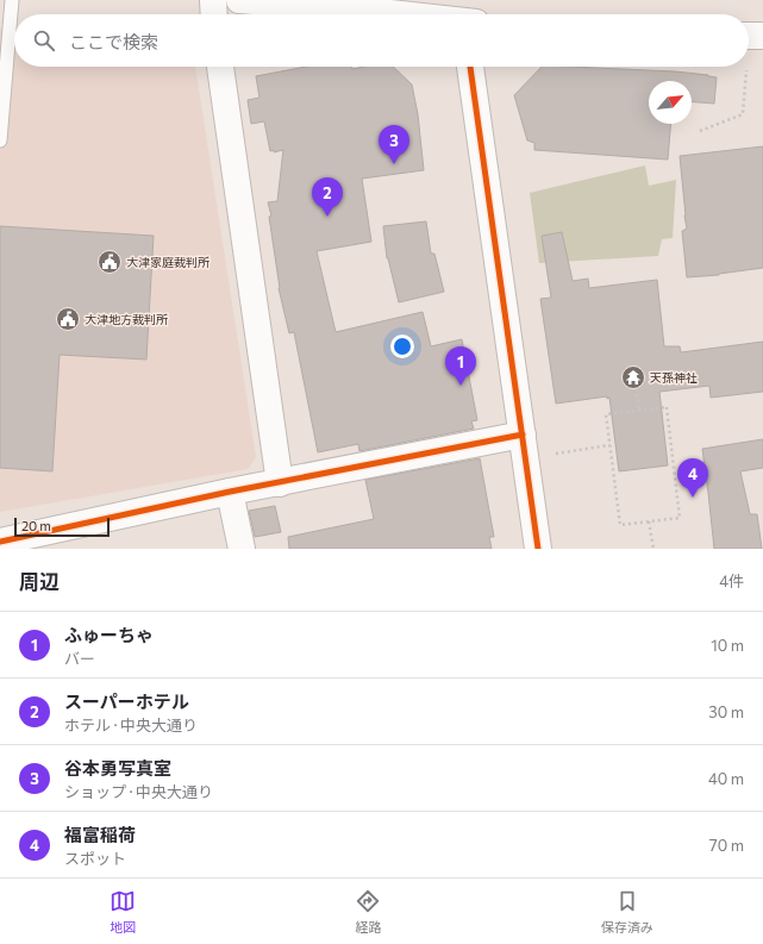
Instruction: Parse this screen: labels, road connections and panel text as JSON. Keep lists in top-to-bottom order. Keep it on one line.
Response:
{"places":{"public building":["大津家庭裁判所","大津地方裁判所"],"temple":["天孫神社"]},"scale_bar":"20 m","north":"top right","page":{"search":"ここで検索","pins":["3","2","1","4"],"scale":"20 m","heading":["周辺","4件"],"list":[{"mark":"1","name":"ふゅーちゃ","note":"バー","value":"10 m"},{"mark":"2","name":"スーパーホテル","note":"ホテル · 中央大通り","value":"30 m"},{"mark":"3","name":"谷本勇写真室","note":"ショップ · 中央大通り","value":"40 m"},{"mark":"4","name":"福富稲荷","note":"スポット","value":"70 m"}],"nav":["地図","経路","保存済み"]}}
